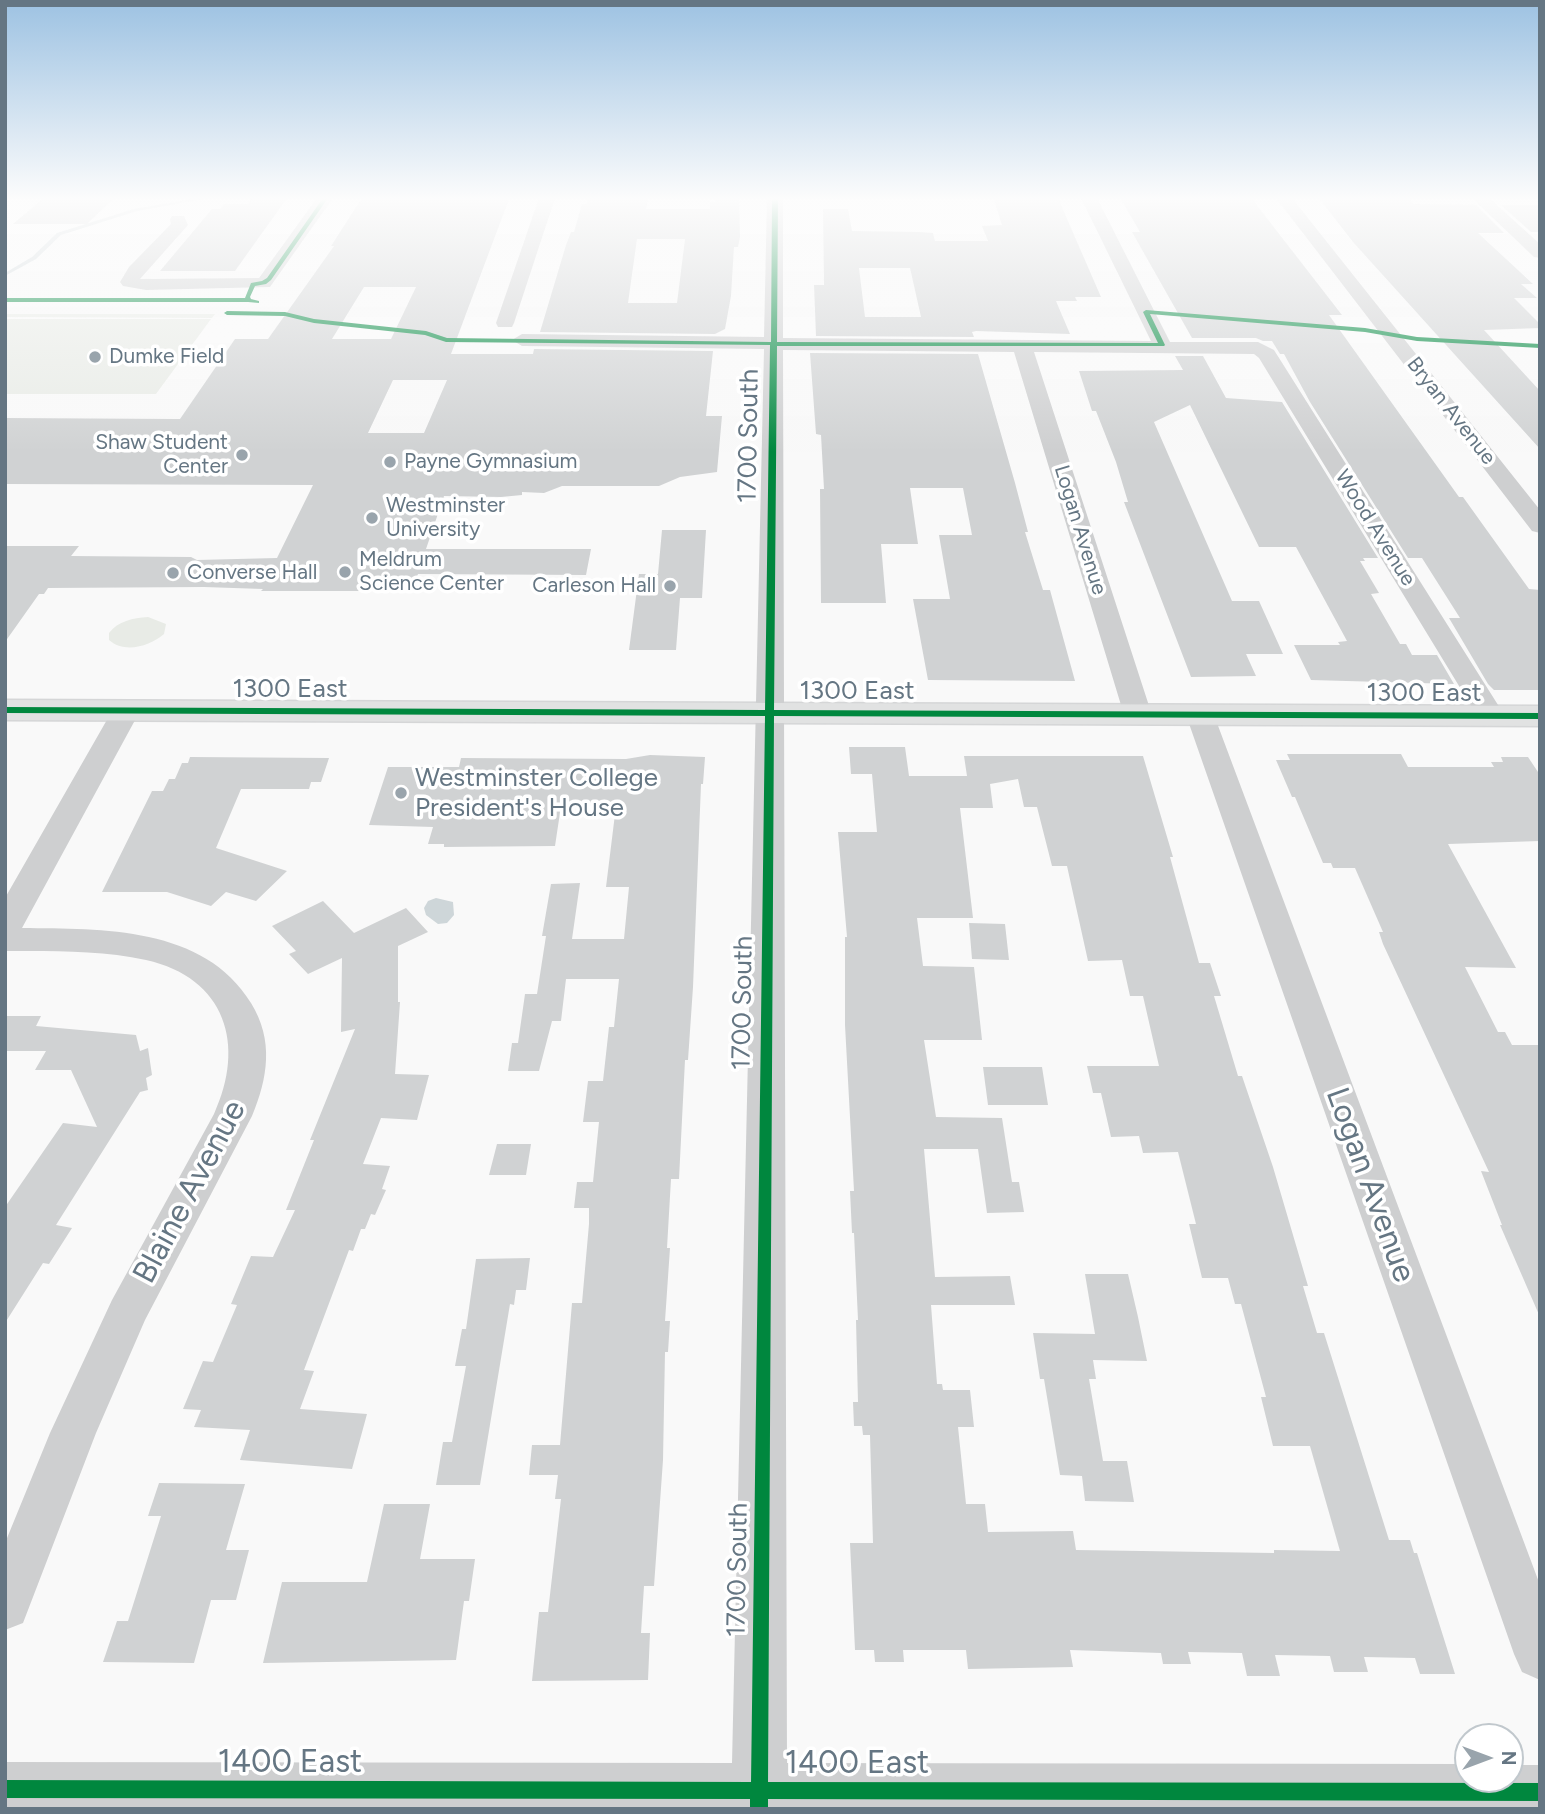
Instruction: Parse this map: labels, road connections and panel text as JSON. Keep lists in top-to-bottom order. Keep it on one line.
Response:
{"streets":{"main road":["1300 East"],"street":["Bryan Avenue","1700 South","Wood Avenue","Logan Avenue","Blaine Avenue","1400 East"]},"crossings":[["1700 South","1300 East"],["1700 South","1400 East"],["Wood Avenue","1300 East"],["Logan Avenue","1300 East"]],"places":["Dumke Field","Shaw Student Center","Payne Gymnasium","Westminster University","Meldrum Science Center","Converse Hall","Carleson Hall","Westminster College President's House"],"north":"right"}
